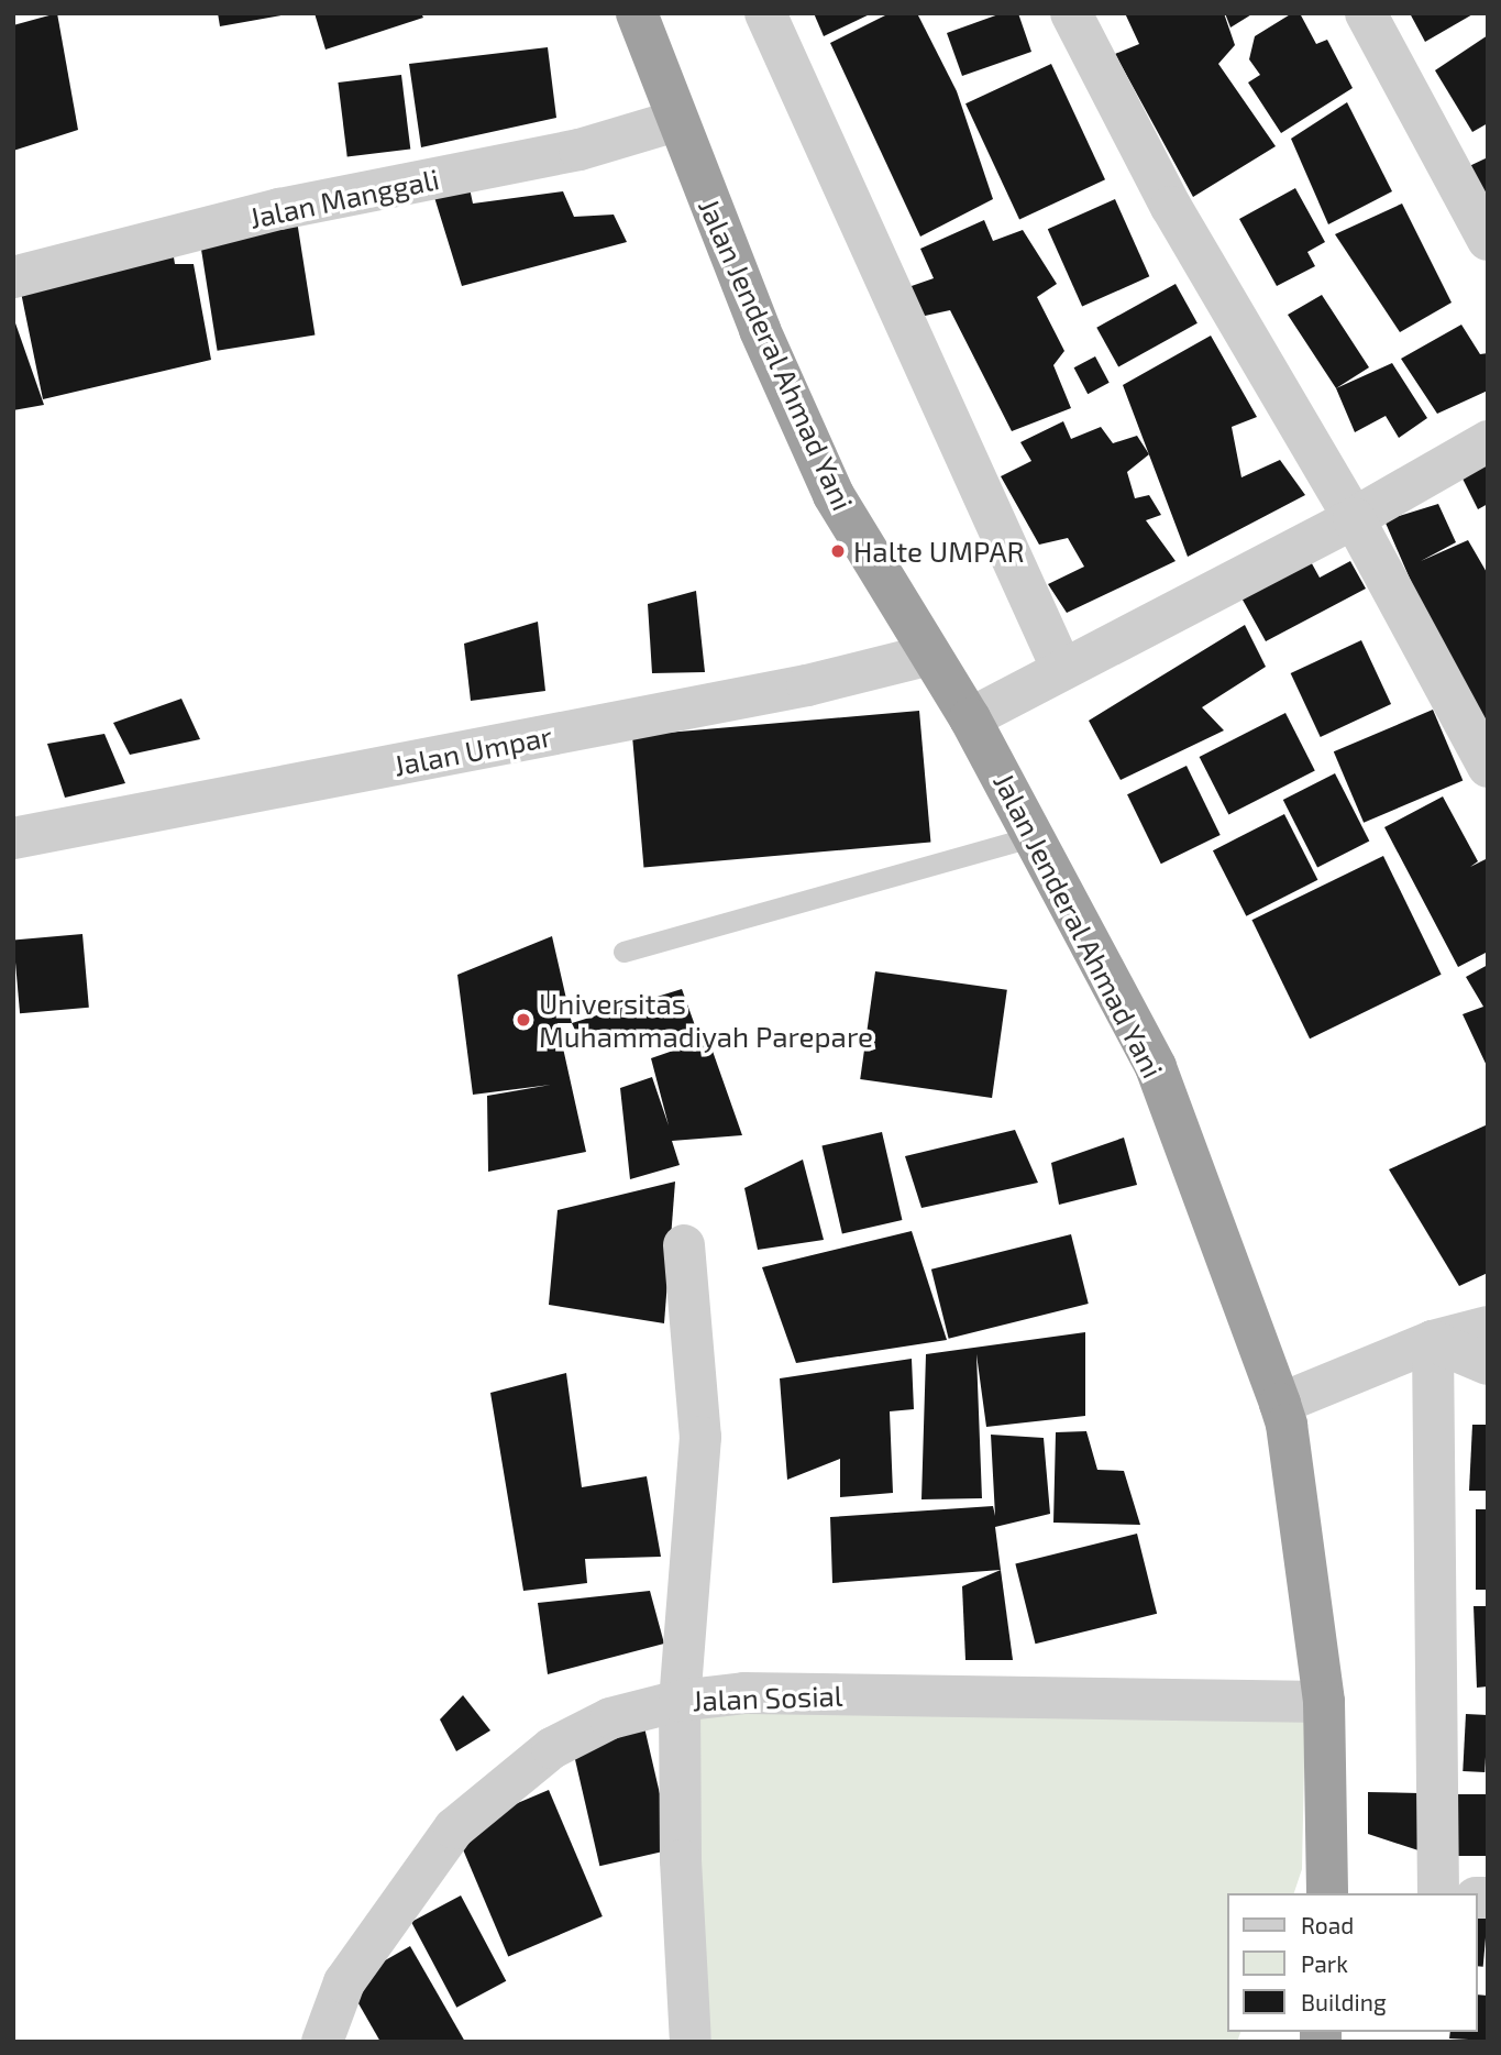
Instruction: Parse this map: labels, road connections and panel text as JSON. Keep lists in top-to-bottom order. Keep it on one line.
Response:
{"streets":{"highway":["Jalan Jenderal Ahmad Yani"],"street":["Jalan Manggali","Jalan Umpar","Jalan Sosial"]},"crossings":[["Jalan Manggali","Jalan Jenderal Ahmad Yani"],["Jalan Jenderal Ahmad Yani","Jalan Umpar"],["Jalan Jenderal Ahmad Yani","Jalan Sosial"]],"places":["Halte UMPAR","Universitas Muhammadiyah Parepare"],"legend":["Road","Park","Building"]}
